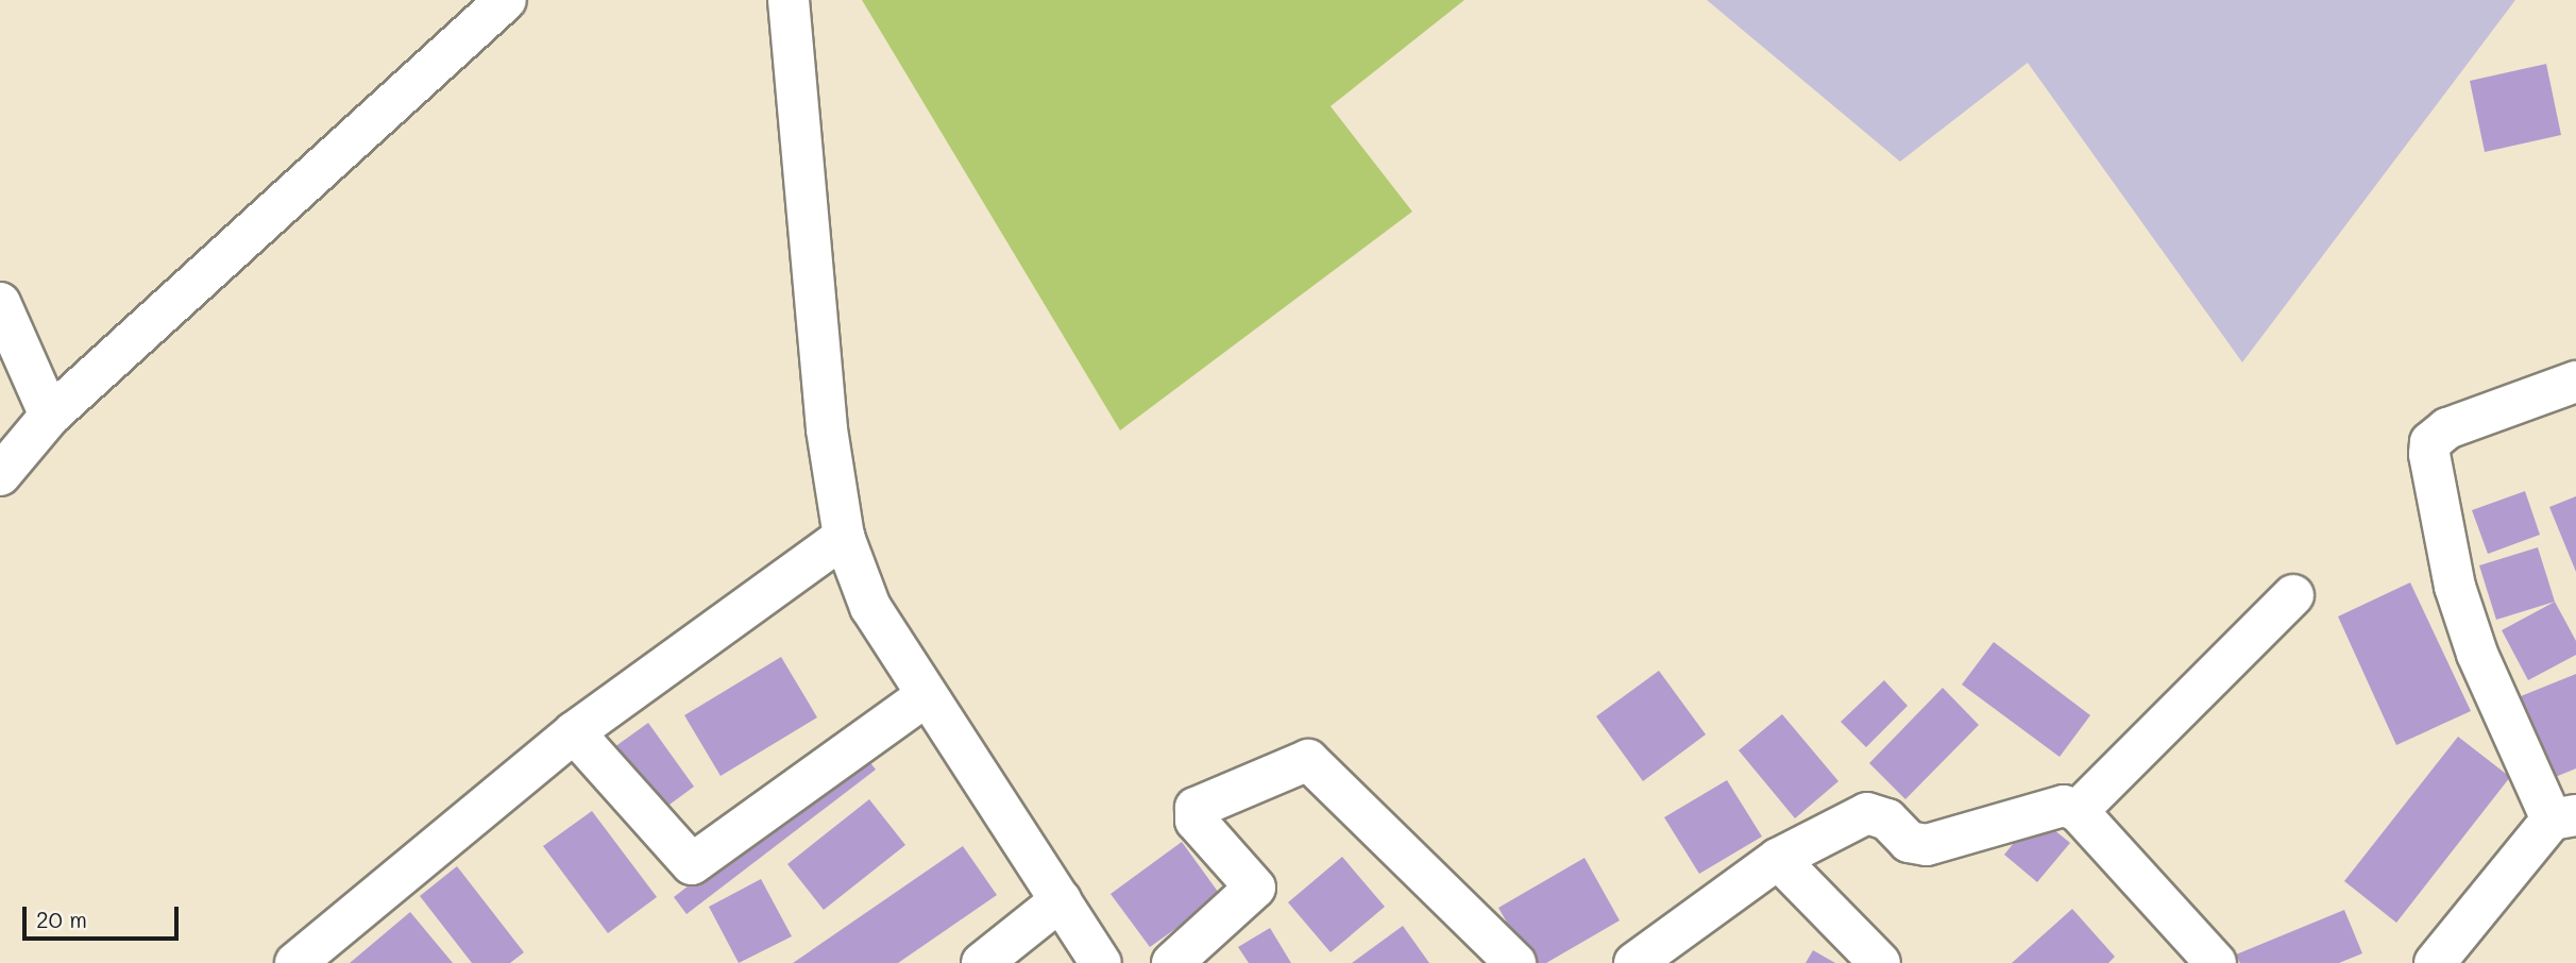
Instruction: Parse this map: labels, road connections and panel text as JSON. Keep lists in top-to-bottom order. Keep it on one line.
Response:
{"scale_bar":"20 m"}
